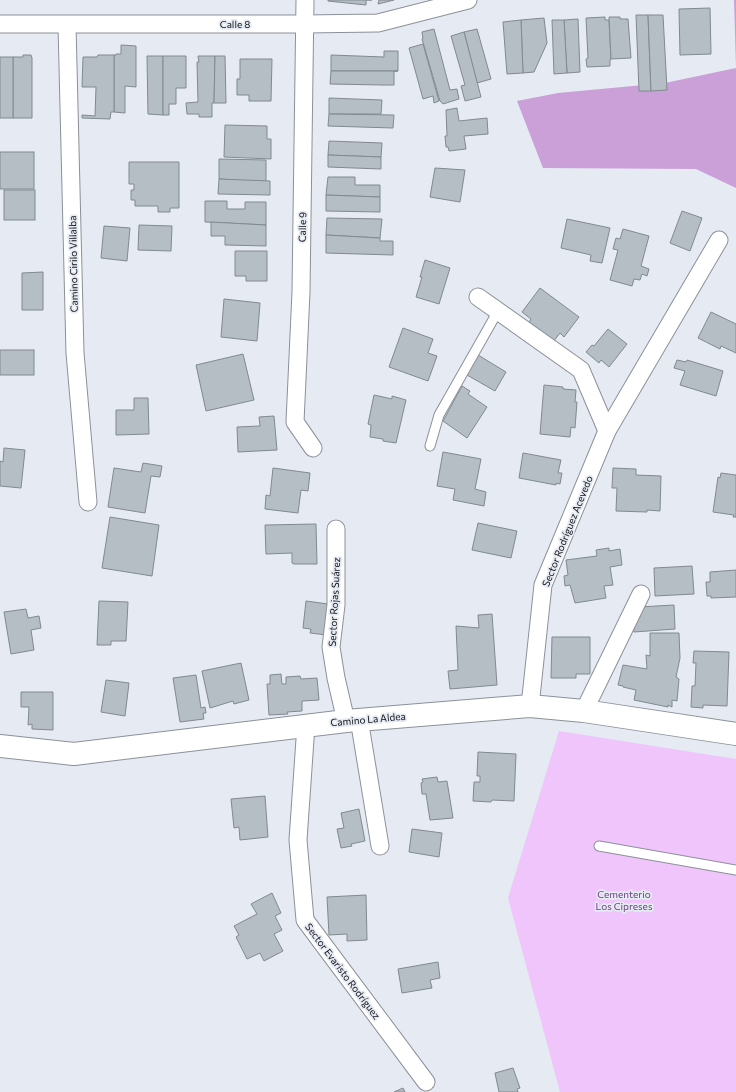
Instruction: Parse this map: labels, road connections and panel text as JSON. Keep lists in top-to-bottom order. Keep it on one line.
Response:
{"streets":{"street":["Calle 8","Calle 9","Camino Cirilo Villalba","Sector Rodríguez Acevedo","Sector Rojas Suárez","Camino La Aldea","Sector Evaristo Rodríguez"]},"crossings":[["Calle 8","Calle 9"],["Calle 8","Camino Cirilo Villalba"],["Sector Rodríguez Acevedo","Camino La Aldea"],["Sector Rojas Suárez","Camino La Aldea"],["Camino La Aldea","Sector Evaristo Rodríguez"]],"parks":["Cementerio Los Cipreses"]}
